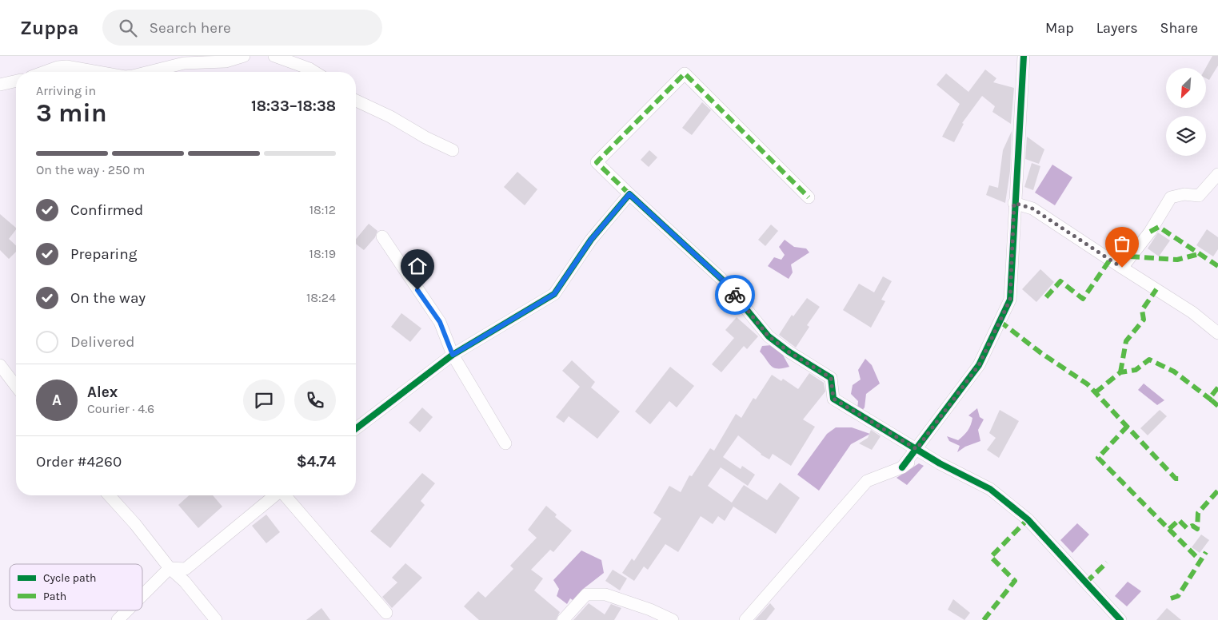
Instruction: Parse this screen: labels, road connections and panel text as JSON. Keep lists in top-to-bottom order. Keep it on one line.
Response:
{"legend":["Cycle path","Path"],"north":"bottom left","page":{"header":"Zuppa","search":"Search here","nav":["Map","Layers","Share"],"heading":["3 min","Arriving in","18:33–18:38"],"panel":["Alex","Courier · 4.6","Order #4260","$4.74"],"bar":"On the way · 250 m","list":[["Confirmed","18:12"],["Preparing","18:19"],["On the way","18:24"],"Delivered"],"round":"A"}}
